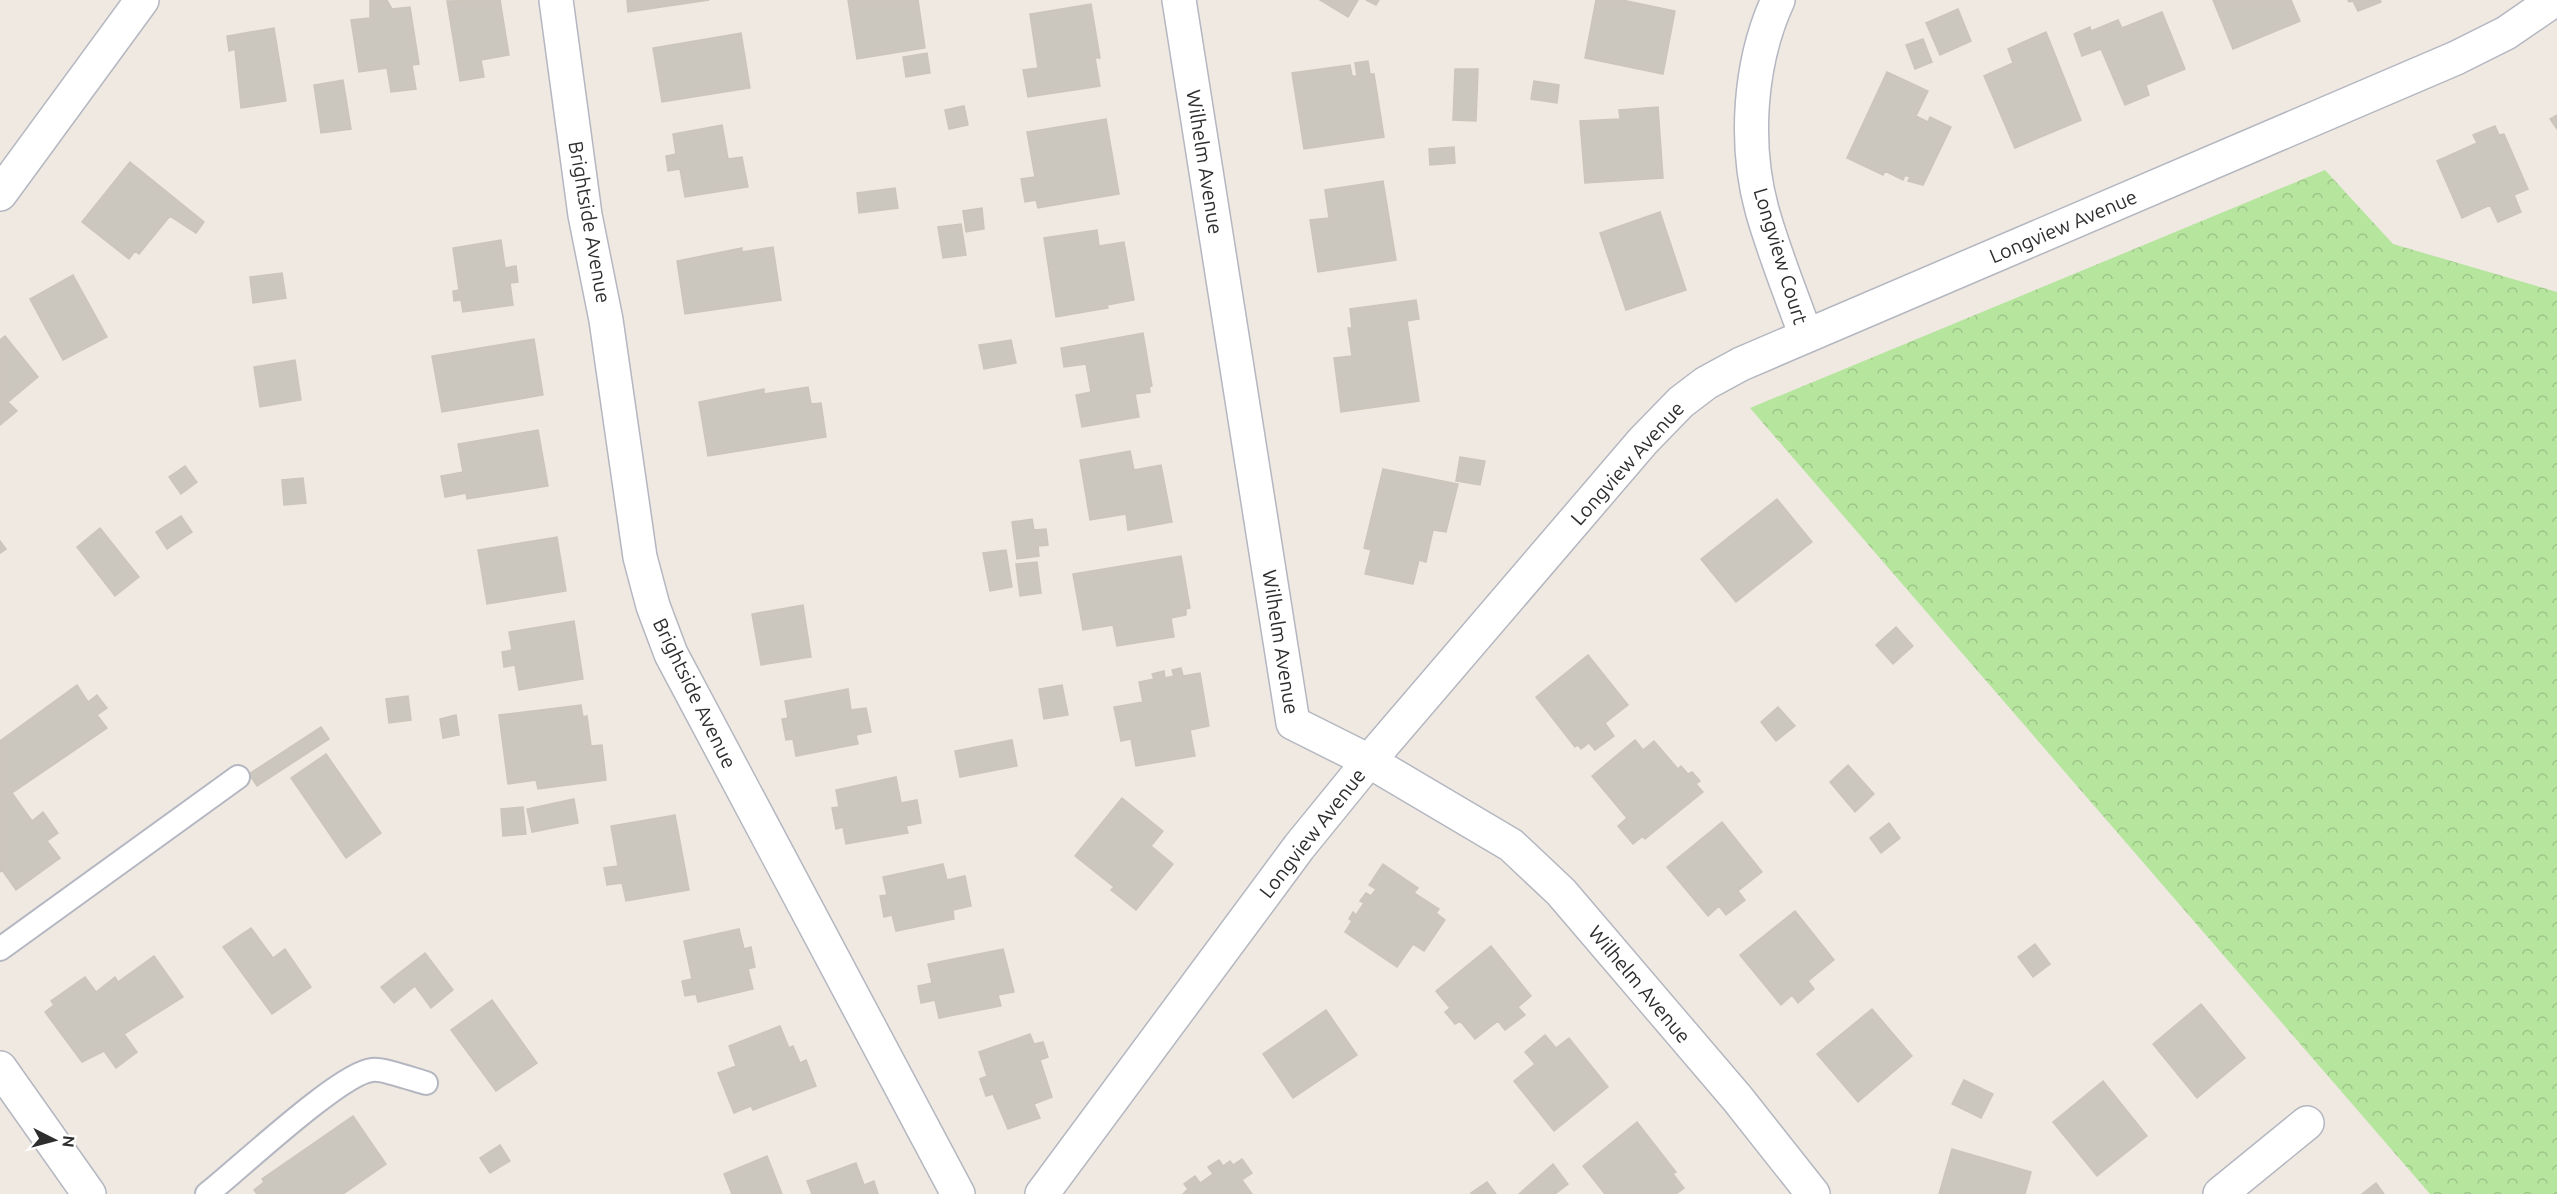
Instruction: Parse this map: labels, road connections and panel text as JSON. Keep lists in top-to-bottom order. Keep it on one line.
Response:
{"streets":{"street":["Wilhelm Avenue","Brightside Avenue","Longview Avenue","Longview Court"]},"crossings":[["Wilhelm Avenue","Longview Avenue"],["Longview Avenue","Longview Court"]],"north":"right"}
